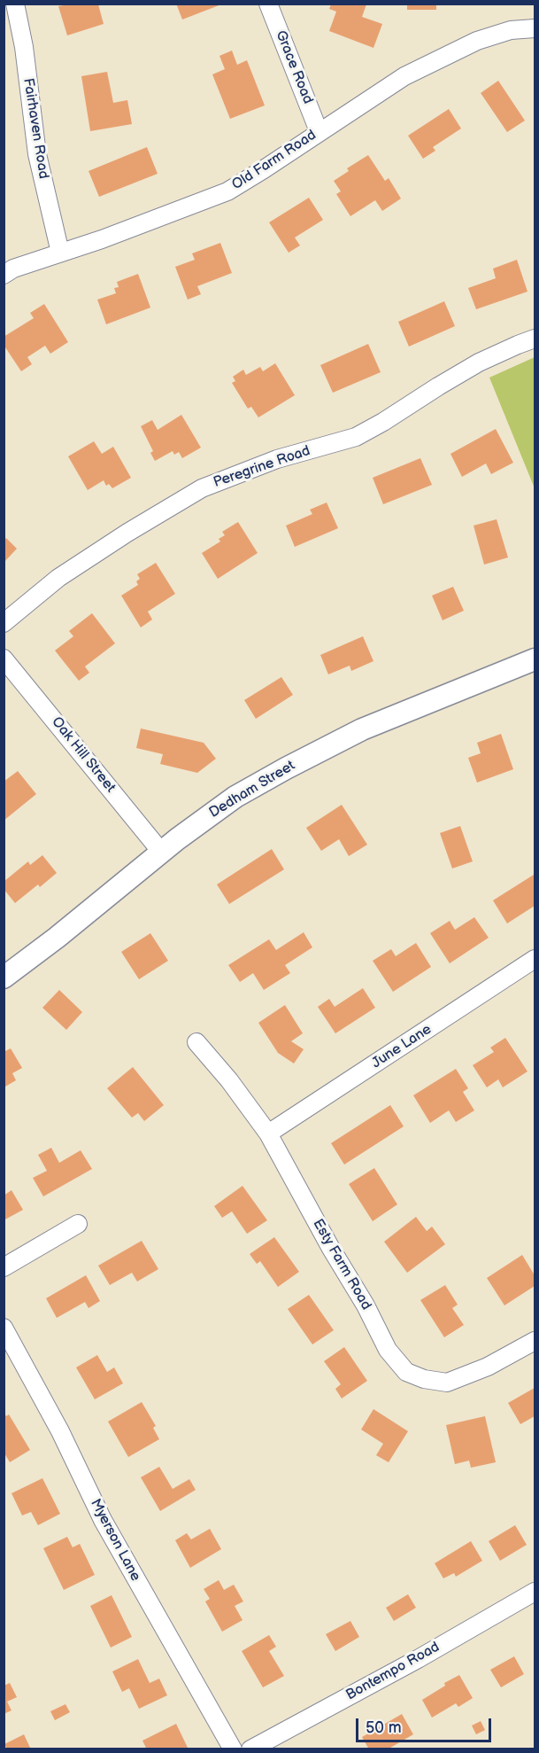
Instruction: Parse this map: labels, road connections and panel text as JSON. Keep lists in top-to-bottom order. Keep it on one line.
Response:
{"streets":{"street":["Grace Road","Fairhaven Road","Old Farm Road","Peregrine Road","Oak Hill Street","Dedham Street","June Lane","Esty Farm Road","Myerson Lane","Bontempo Road"]},"crossings":[["Grace Road","Old Farm Road"],["Fairhaven Road","Old Farm Road"],["Oak Hill Street","Dedham Street"],["June Lane","Esty Farm Road"]],"scale_bar":"50 m"}
